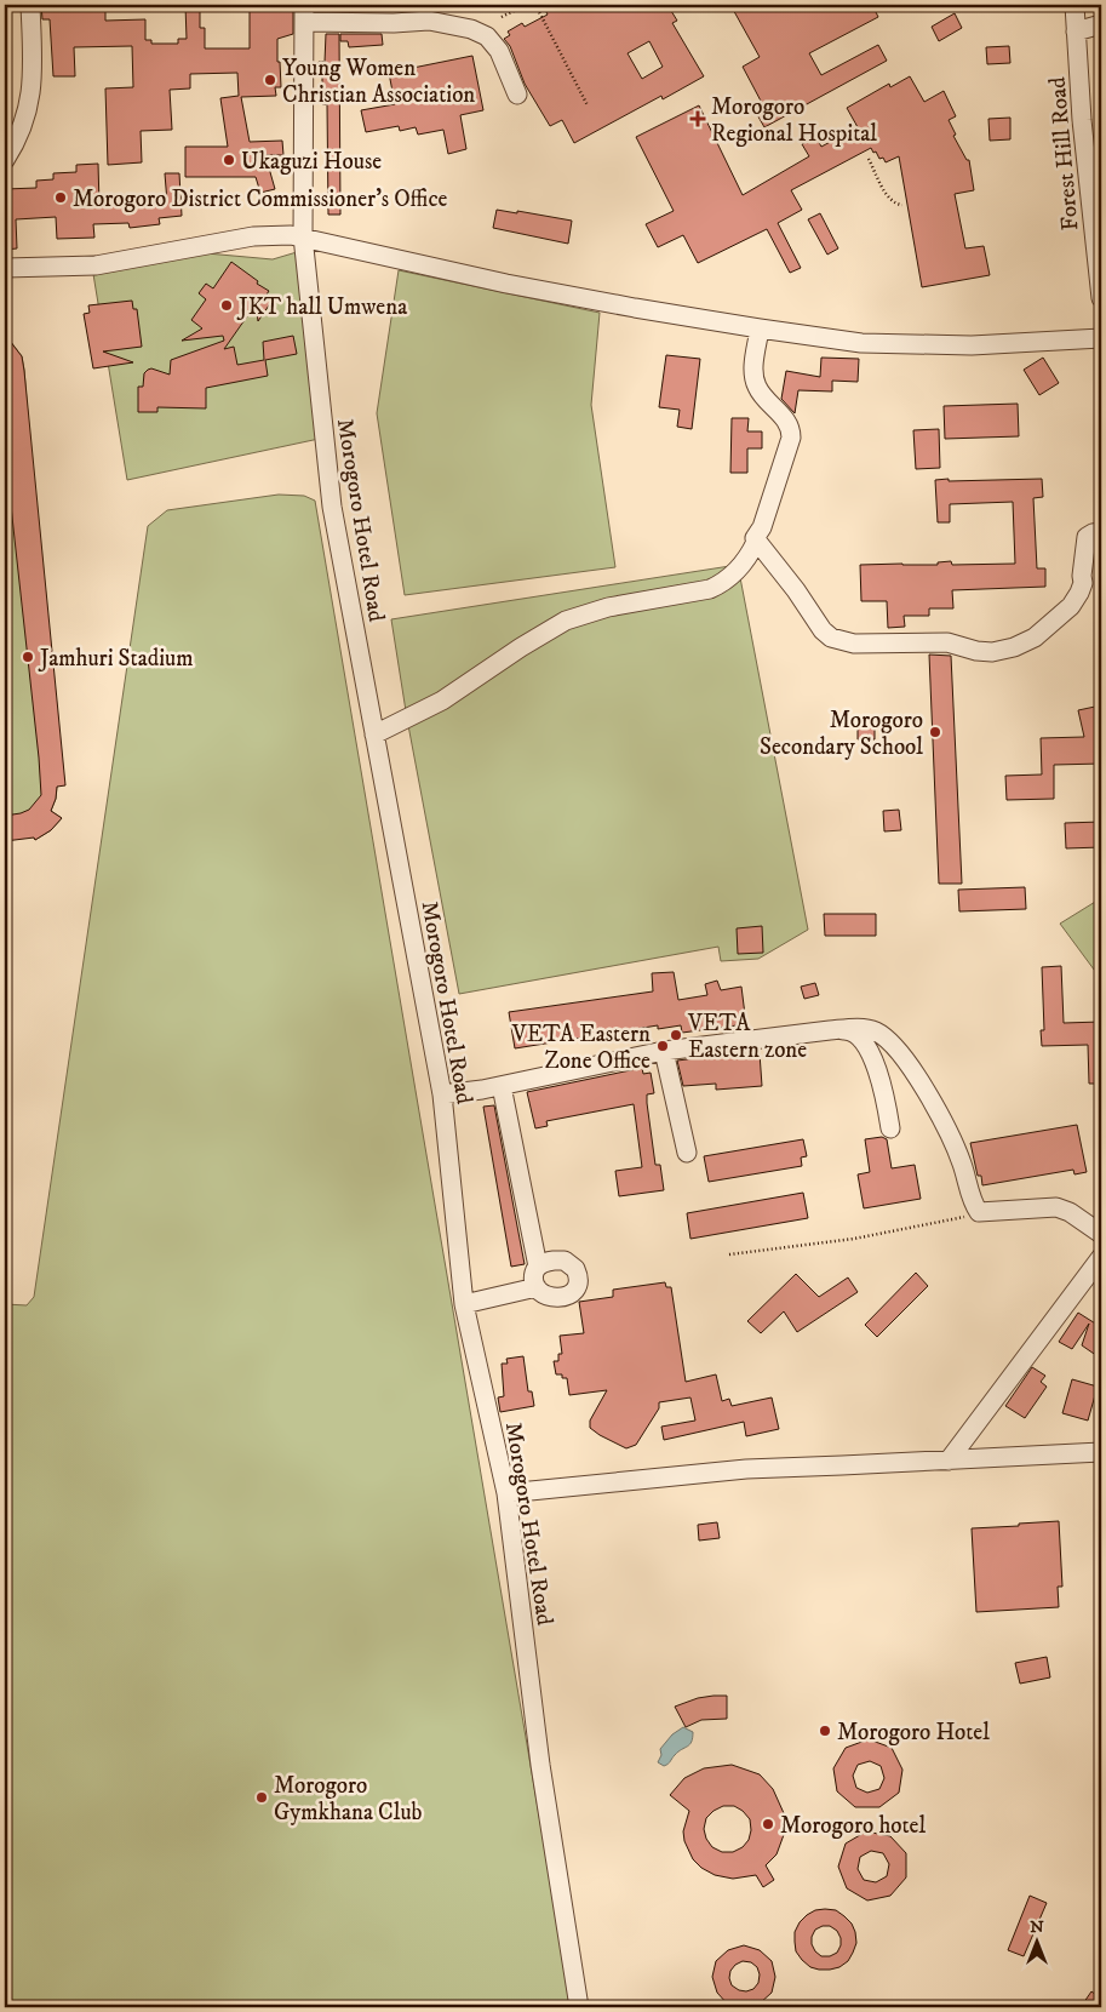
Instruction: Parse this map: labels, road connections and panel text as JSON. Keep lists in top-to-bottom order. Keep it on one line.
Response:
{"streets":{"street":["Forest Hill Road","Morogoro Hotel Road"]},"places":{"other":["Young Women Christian Association","Ukaguzi House","Morogoro District Commissioner's Office","JKT hall Umwena","Jamhuri Stadium","Morogoro Secondary School","VETA Eastern zone","VETA Eastern Zone Office","Morogoro Hotel","Morogoro Gymkhana Club","Morogoro hotel"],"health":["Morogoro Regional Hospital"]},"north":"top"}
